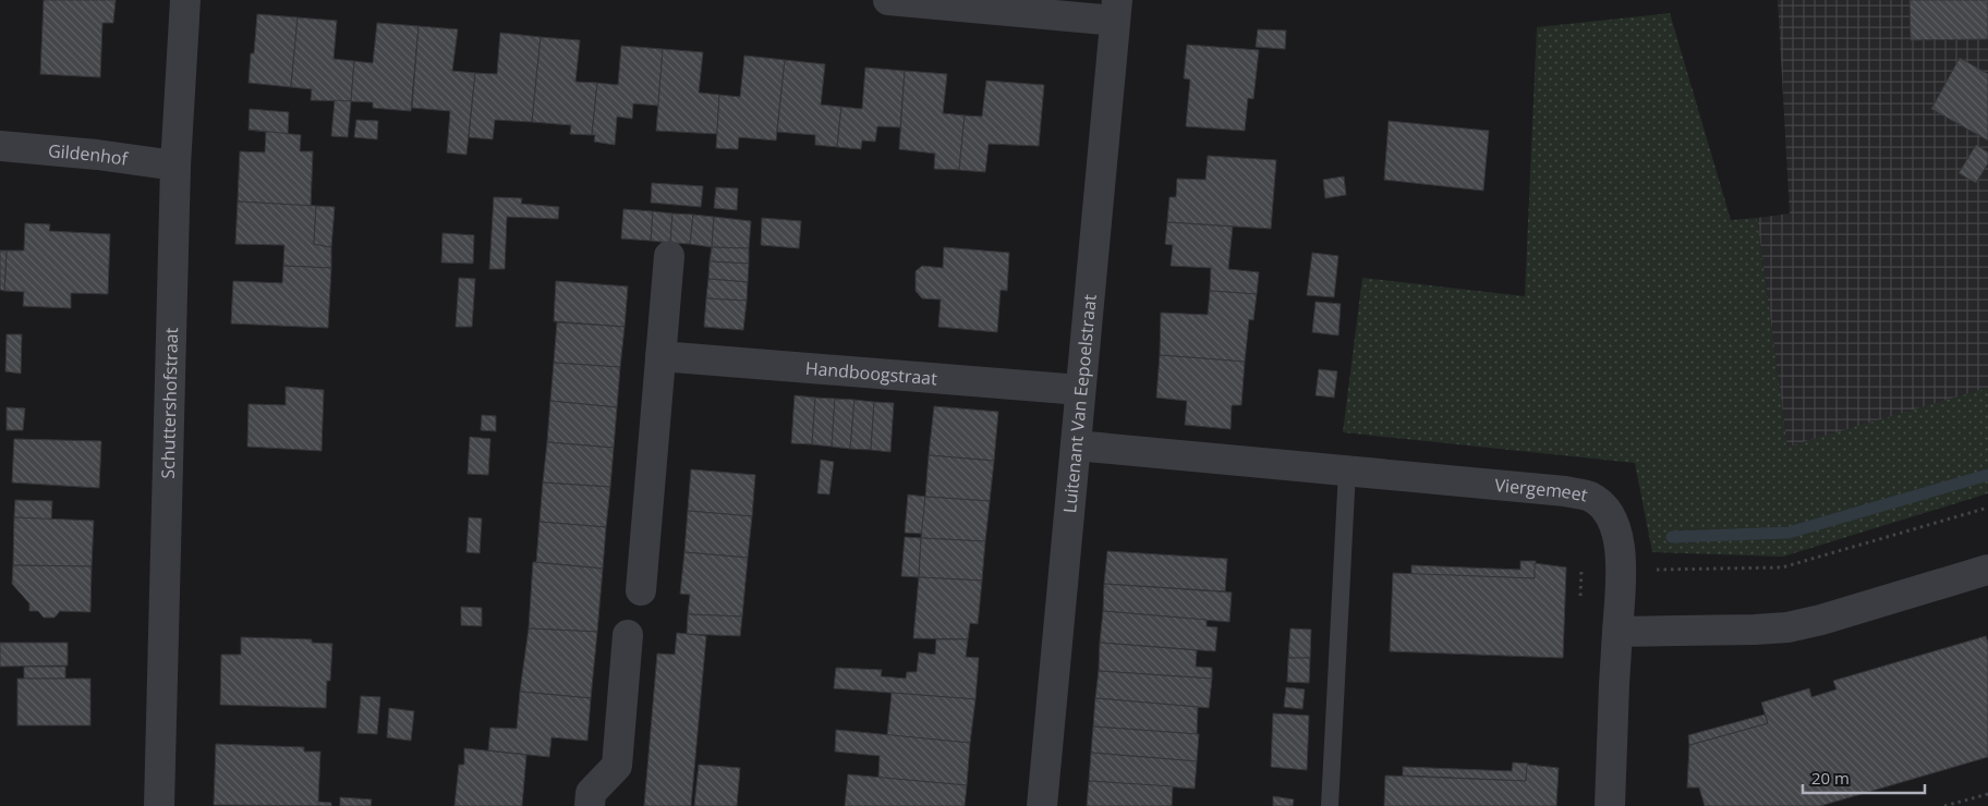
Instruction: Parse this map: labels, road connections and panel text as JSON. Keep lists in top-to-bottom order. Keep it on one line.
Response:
{"streets":{"street":["Gildenhof","Handboogstraat","Schuttershofstraat","Luitenant Van Eepoelstraat","Viergemeet"]},"crossings":[["Gildenhof","Schuttershofstraat"],["Handboogstraat","Luitenant Van Eepoelstraat"],["Luitenant Van Eepoelstraat","Viergemeet"]],"scale_bar":"20 m"}
